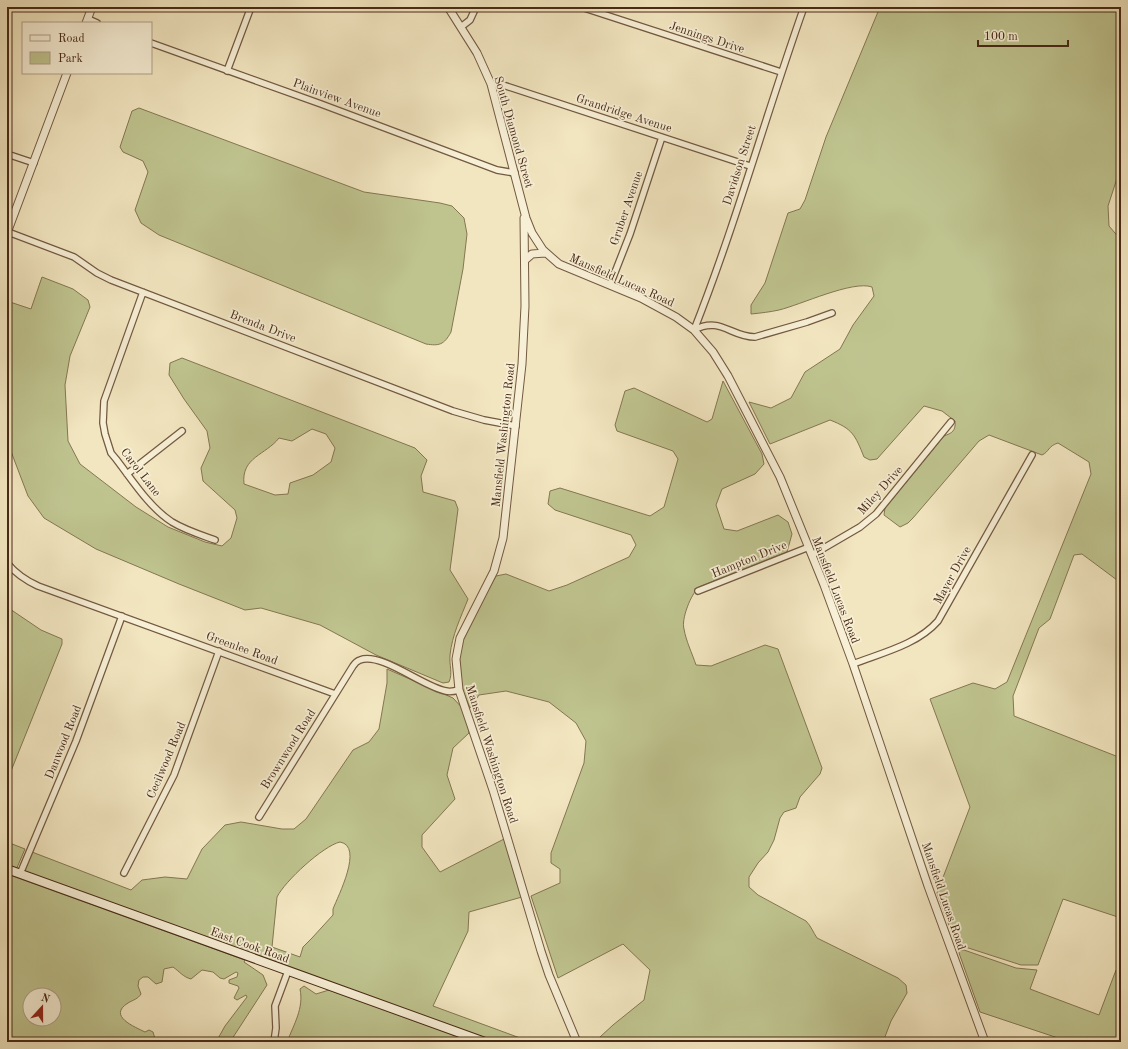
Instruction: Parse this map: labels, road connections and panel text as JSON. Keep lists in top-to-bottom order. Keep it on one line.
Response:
{"streets":{"main road":["East Cook Road"],"street":["Jennings Drive","Plainview Avenue","Grandridge Avenue","South Diamond Street","Davidson Street","Gruber Avenue","Mansfield Lucas Road","Brenda Drive","Mansfield Washington Road","Carol Lane","Miley Drive","Hampton Drive","Mayer Drive","Greenlee Road","Danwood Road","Brownwood Road","Cecilwood Road"]},"crossings":[["Jennings Drive","Davidson Street"],["Plainview Avenue","South Diamond Street"],["Grandridge Avenue","South Diamond Street"],["Grandridge Avenue","Davidson Street"],["Grandridge Avenue","Gruber Avenue"],["South Diamond Street","Mansfield Lucas Road"],["South Diamond Street","Mansfield Washington Road"],["Davidson Street","Mansfield Lucas Road"],["Gruber Avenue","Mansfield Lucas Road"],["Mansfield Lucas Road","Miley Drive"],["Mansfield Lucas Road","Hampton Drive"],["Mansfield Lucas Road","Mayer Drive"],["Brenda Drive","Mansfield Washington Road"],["Brenda Drive","Carol Lane"],["Greenlee Road","Danwood Road"],["Greenlee Road","Brownwood Road"],["Greenlee Road","Cecilwood Road"],["Danwood Road","East Cook Road"]],"legend":["Road","Park"],"scale_bar":"100 m","north":"top"}
